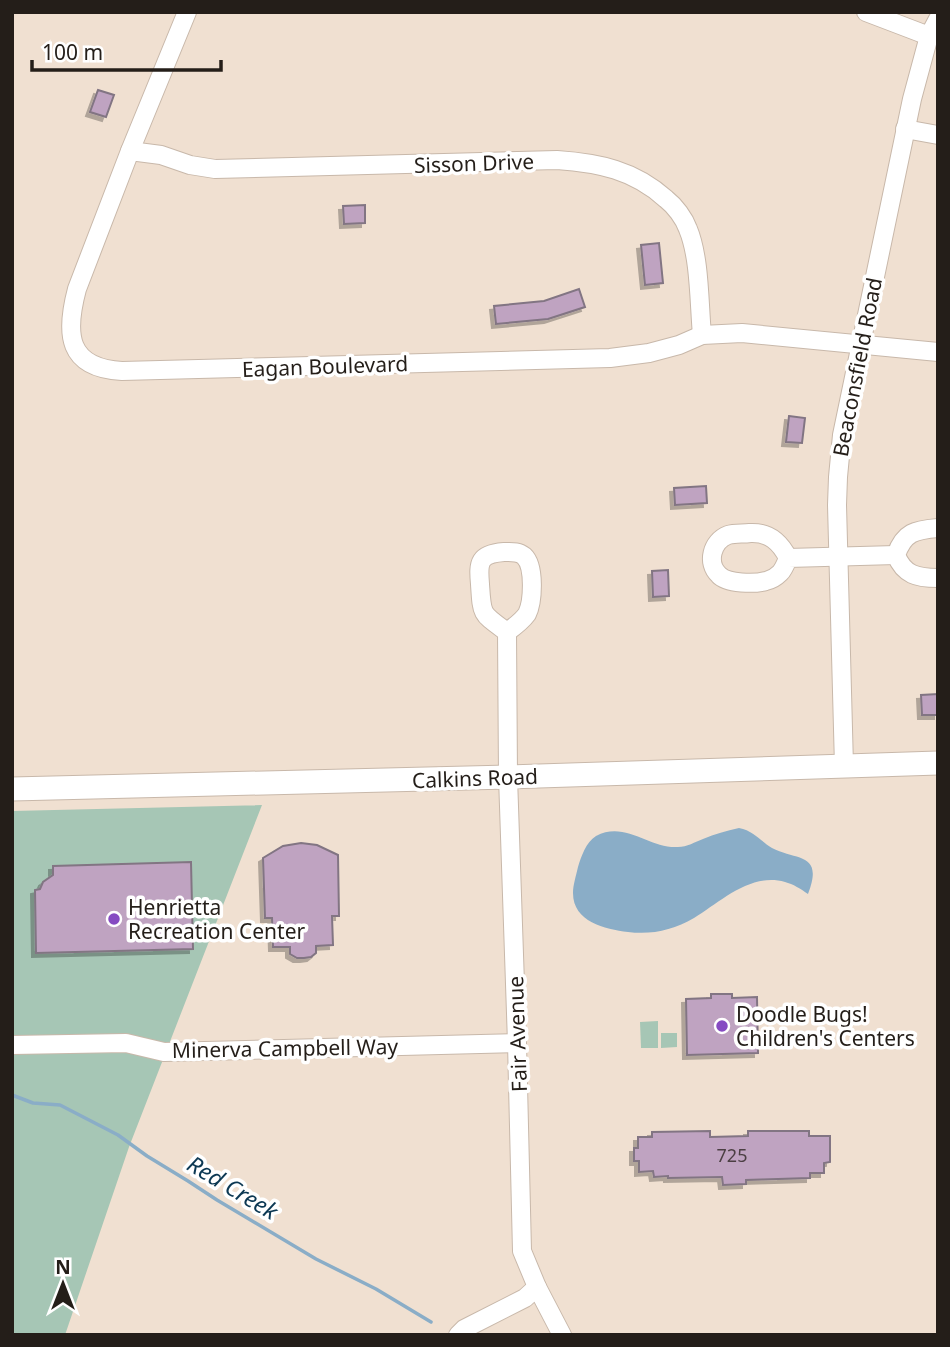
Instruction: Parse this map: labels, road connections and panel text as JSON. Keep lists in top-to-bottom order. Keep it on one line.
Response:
{"streets":{"main road":["Calkins Road"],"street":["Sisson Drive","Eagan Boulevard","Beaconsfield Road","Fair Avenue","Minerva Campbell Way"]},"crossings":[["Sisson Drive","Eagan Boulevard"],["Eagan Boulevard","Beaconsfield Road"],["Beaconsfield Road","Calkins Road"],["Calkins Road","Fair Avenue"],["Fair Avenue","Minerva Campbell Way"]],"water":["Red Creek"],"places":["Henrietta Recreation Center","Doodle Bugs! Children's Centers"],"house_numbers":["725"],"scale_bar":"100 m","north":"top"}
